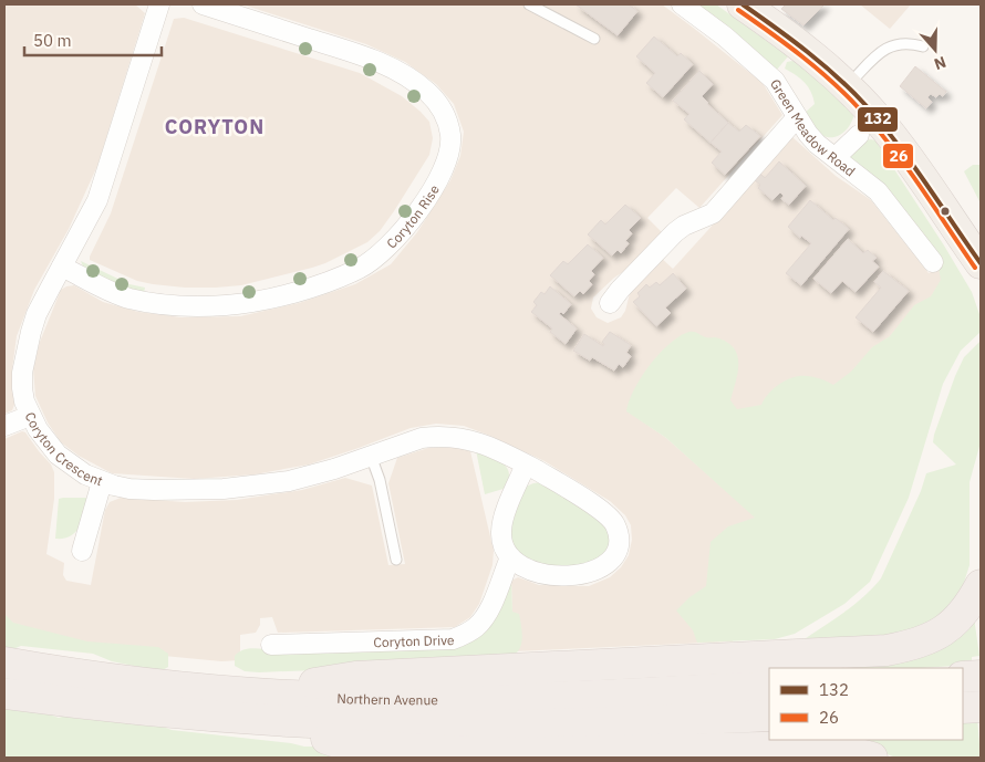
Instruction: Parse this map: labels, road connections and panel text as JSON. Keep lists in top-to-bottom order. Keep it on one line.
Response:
{"streets":{"highway":["Northern Avenue"],"street":["Green Meadow Road","Coryton Rise","Coryton Crescent","Coryton Drive"]},"crossings":[["Coryton Rise","Coryton Crescent"],["Coryton Crescent","Coryton Drive"]],"districts":["CORYTON"],"lines":["transit line 132","transit line 26"],"legend":["132","26"],"scale_bar":"50 m","north":"bottom"}
